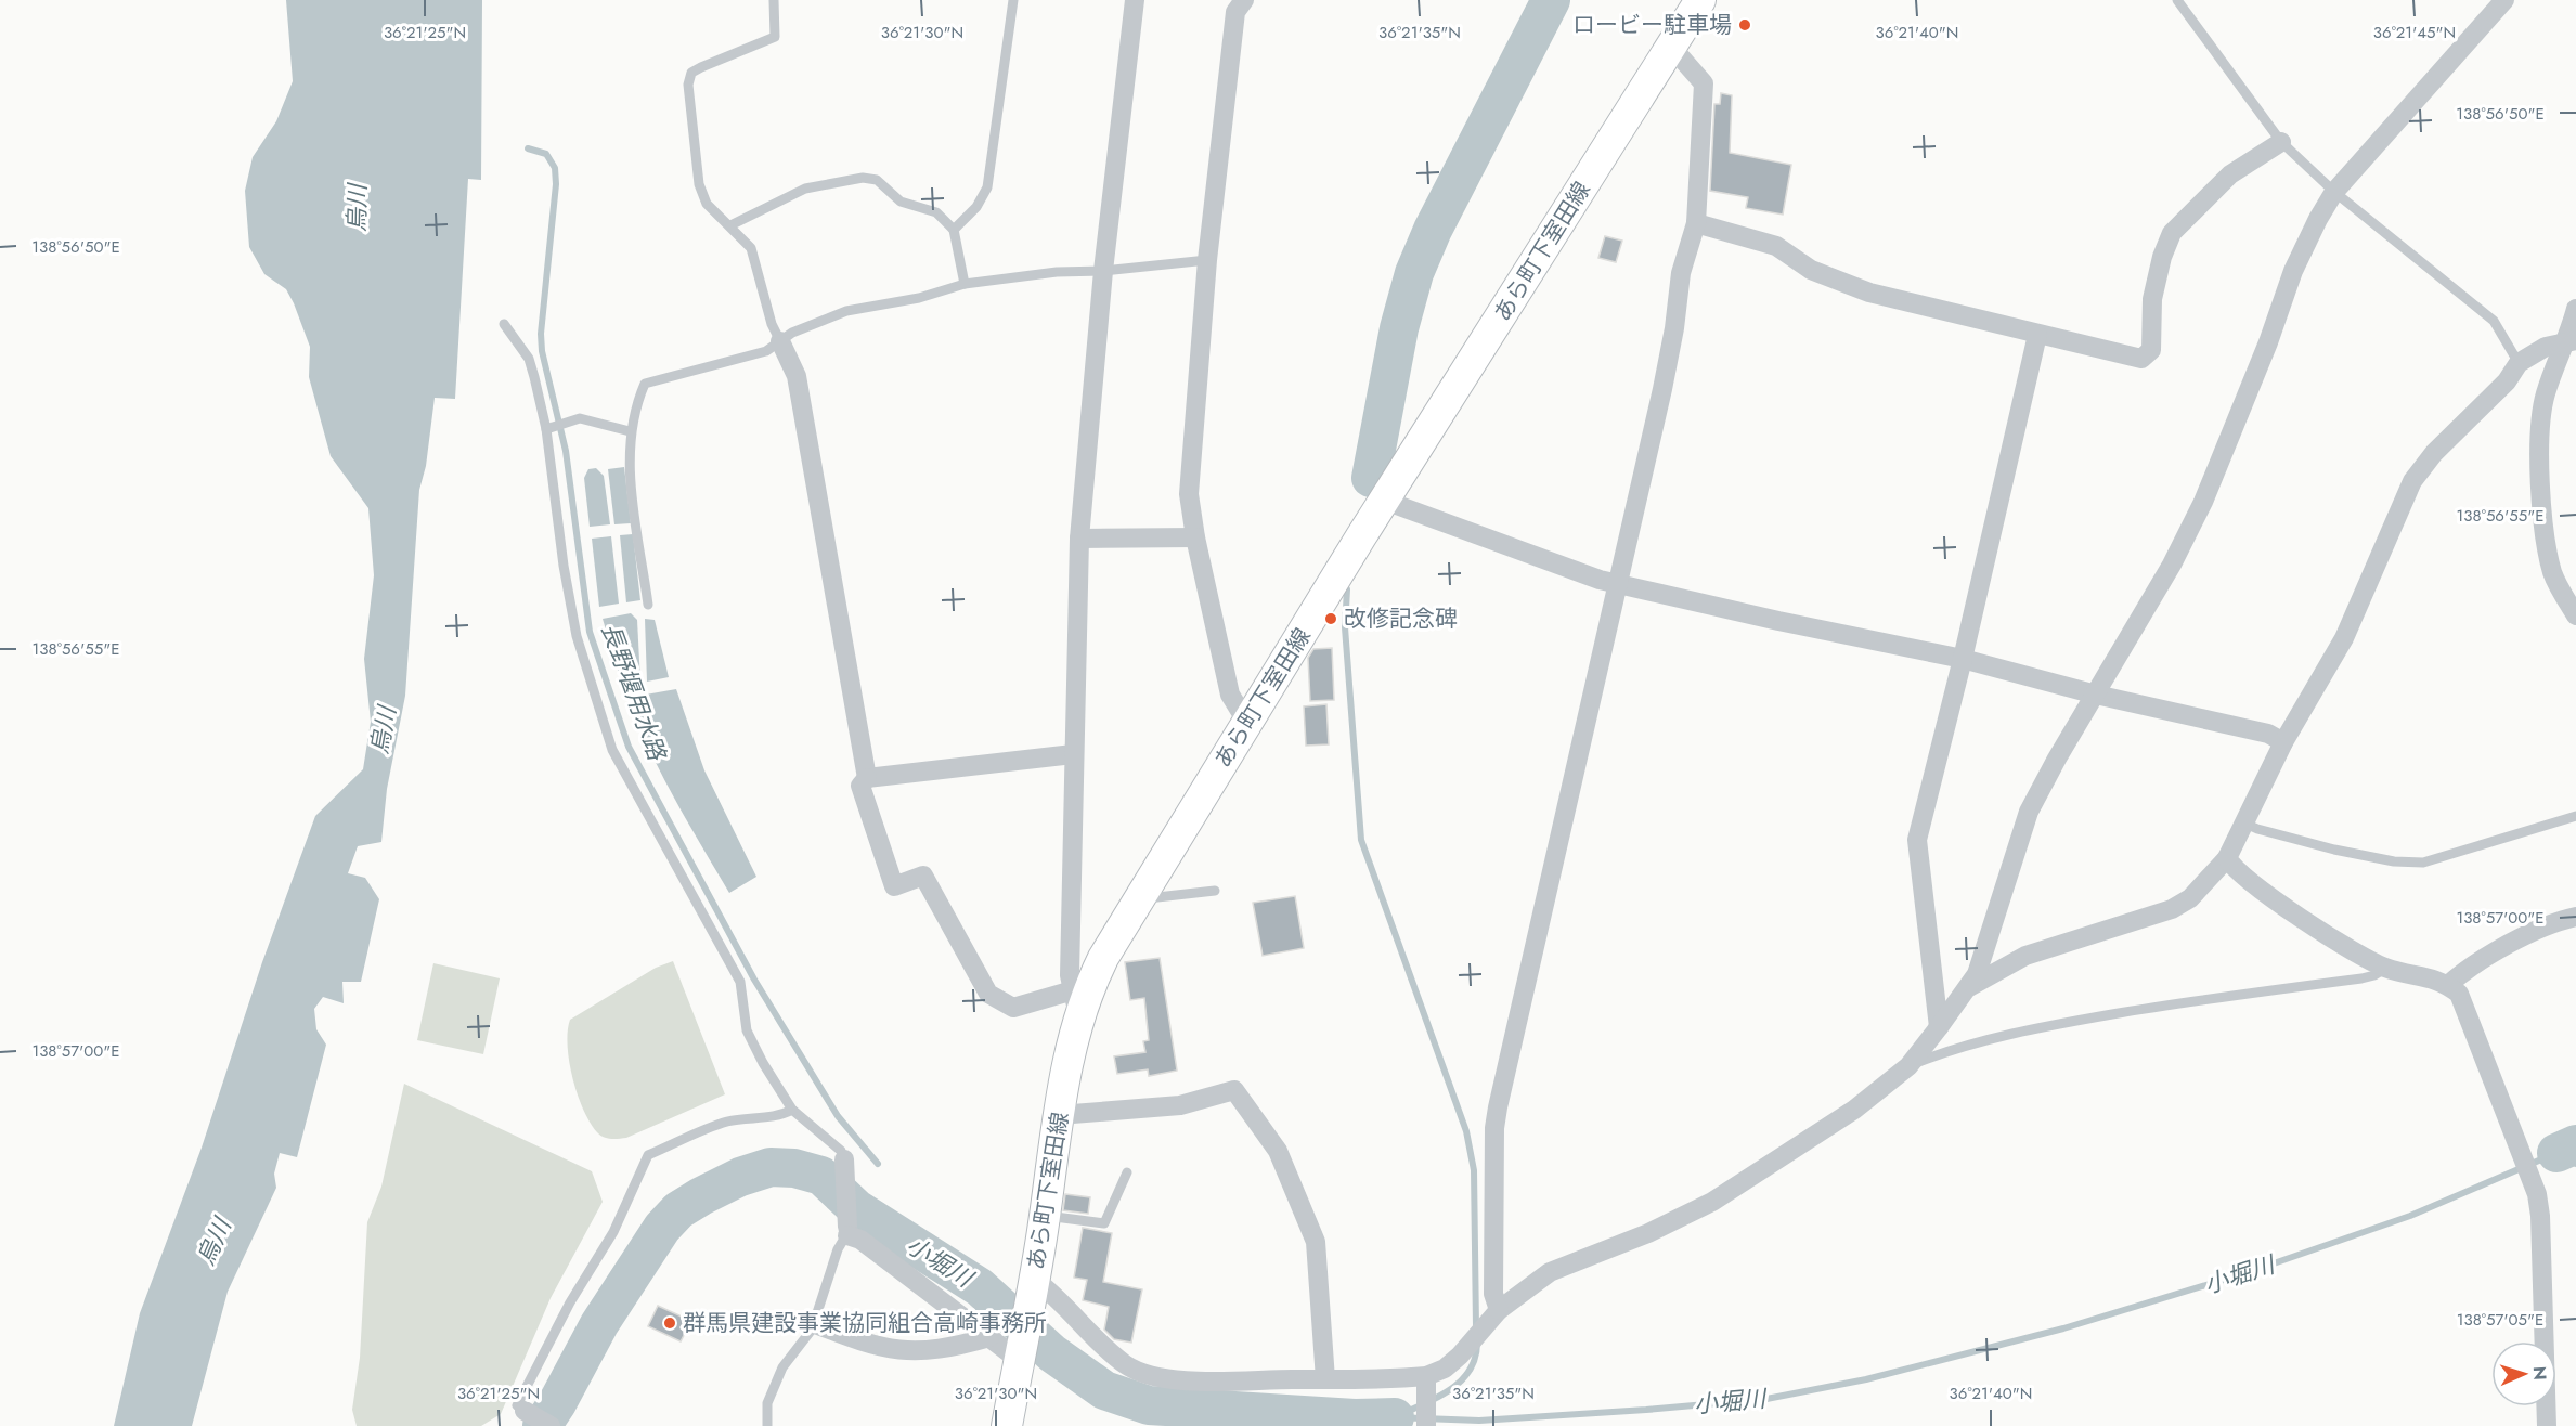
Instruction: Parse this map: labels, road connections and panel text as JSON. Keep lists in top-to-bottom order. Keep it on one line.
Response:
{"streets":{"main road":["あら町下室田線"]},"water":["烏川","長野堰用水路","小堀川"],"places":["ロービー駐車場","改修記念碑","群馬県建設事業協同組合高崎事務所"],"north":"right","coordinates":["36°21'25\"N","36°21'30\"N","36°21'35\"N","36°21'40\"N","36°21'45\"N","138°56'50\"E","138°56'55\"E","138°57'00\"E","138°57'05\"E"]}
